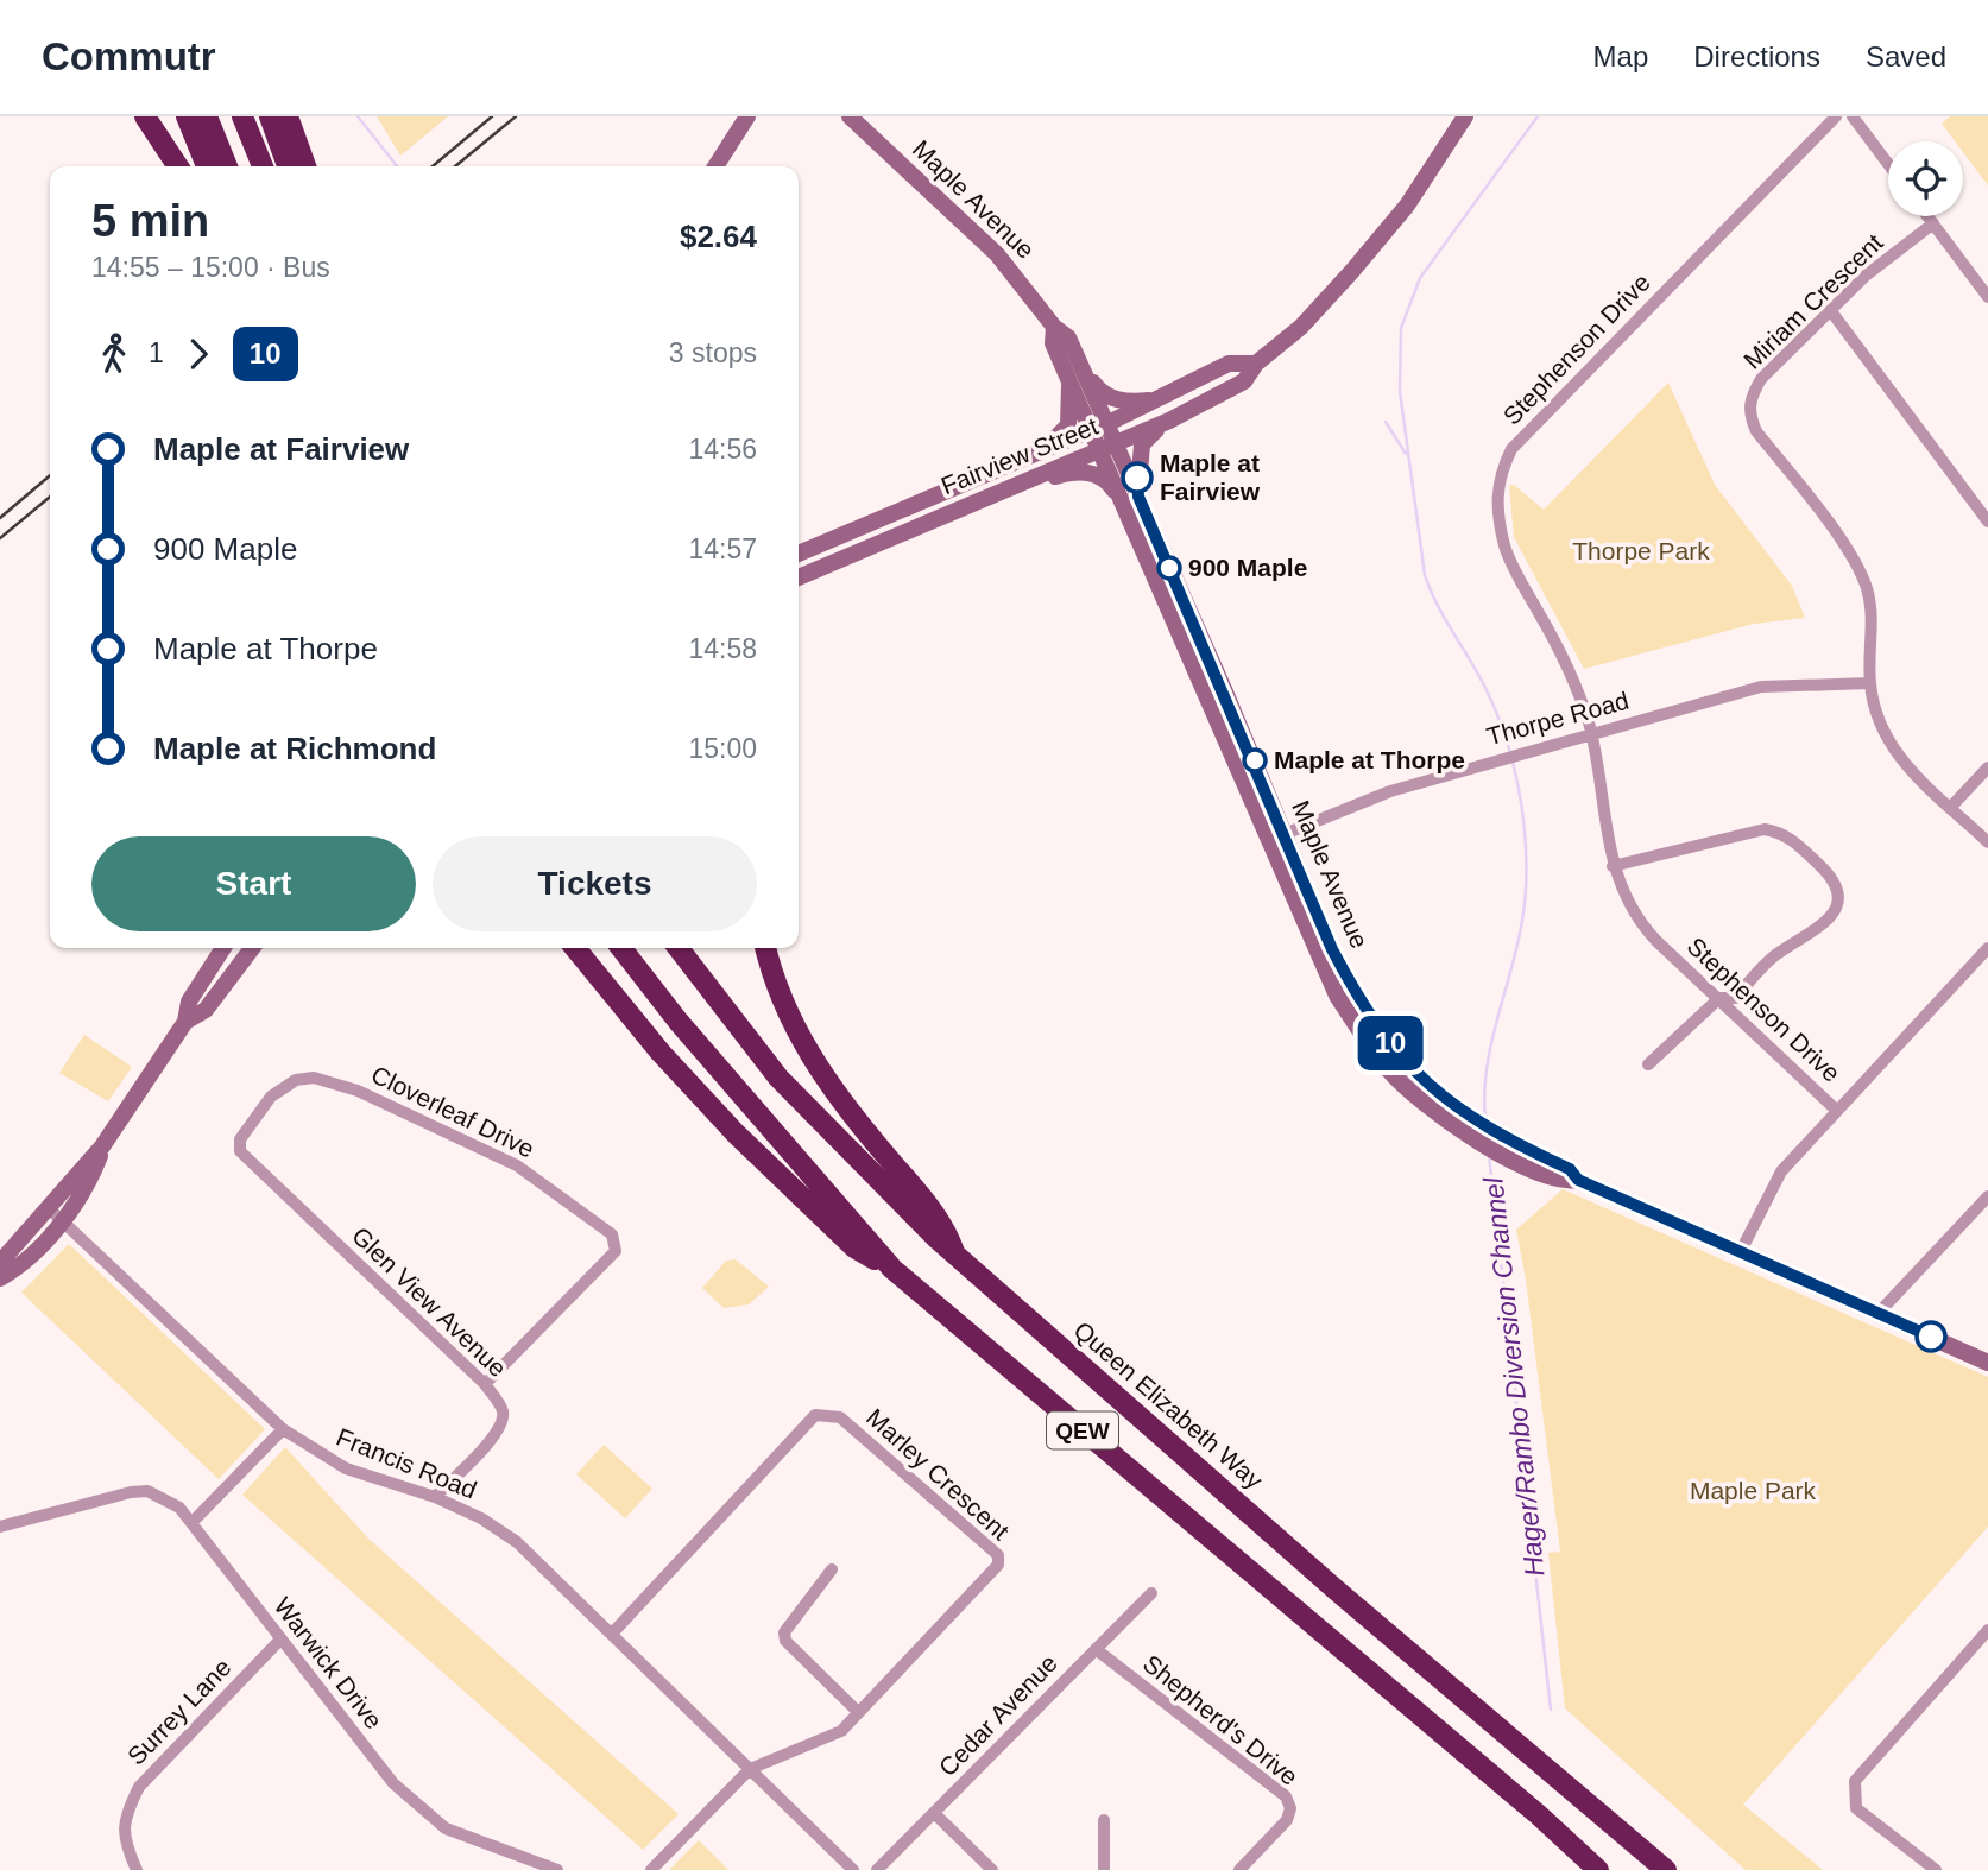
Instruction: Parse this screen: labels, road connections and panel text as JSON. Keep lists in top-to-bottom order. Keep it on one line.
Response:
{"streets":{"highway":["Queen Elizabeth Way","QEW"],"main road":["Maple Avenue","Fairview Street"],"street":["Miriam Crescent","Stephenson Drive","Thorpe Road","Cloverleaf Drive","Glen View Avenue","Francis Road","Marley Crescent","Warwick Drive","Surrey Lane","Cedar Avenue","Shepherd's Drive"]},"crossings":[["Maple Avenue","Fairview Street"],["Maple Avenue","Thorpe Road"],["Miriam Crescent","Thorpe Road"],["Stephenson Drive","Thorpe Road"],["Cloverleaf Drive","Glen View Avenue"],["Glen View Avenue","Francis Road"],["Francis Road","Marley Crescent"],["Warwick Drive","Surrey Lane"],["Cedar Avenue","Shepherd's Drive"]],"water":["Hager/Rambo Diversion Channel"],"parks":["Thorpe Park","Maple Park"],"places":["Maple at Fairview","900 Maple","Maple at Thorpe"],"lines":["bus line 10"],"page":{"header":"Commutr","nav":["Map","Directions","Saved"],"on_map":"10","heading":["5 min","14:55 – 15:00 · Bus","$2.64"],"legs":["1","10","3 stops"],"list":[{"name":"Maple at Fairview","value":"14:56"},{"name":"900 Maple","value":"14:57"},{"name":"Maple at Thorpe","value":"14:58"},{"name":"Maple at Richmond","value":"15:00"}],"buttons":["Start","Tickets"]}}
